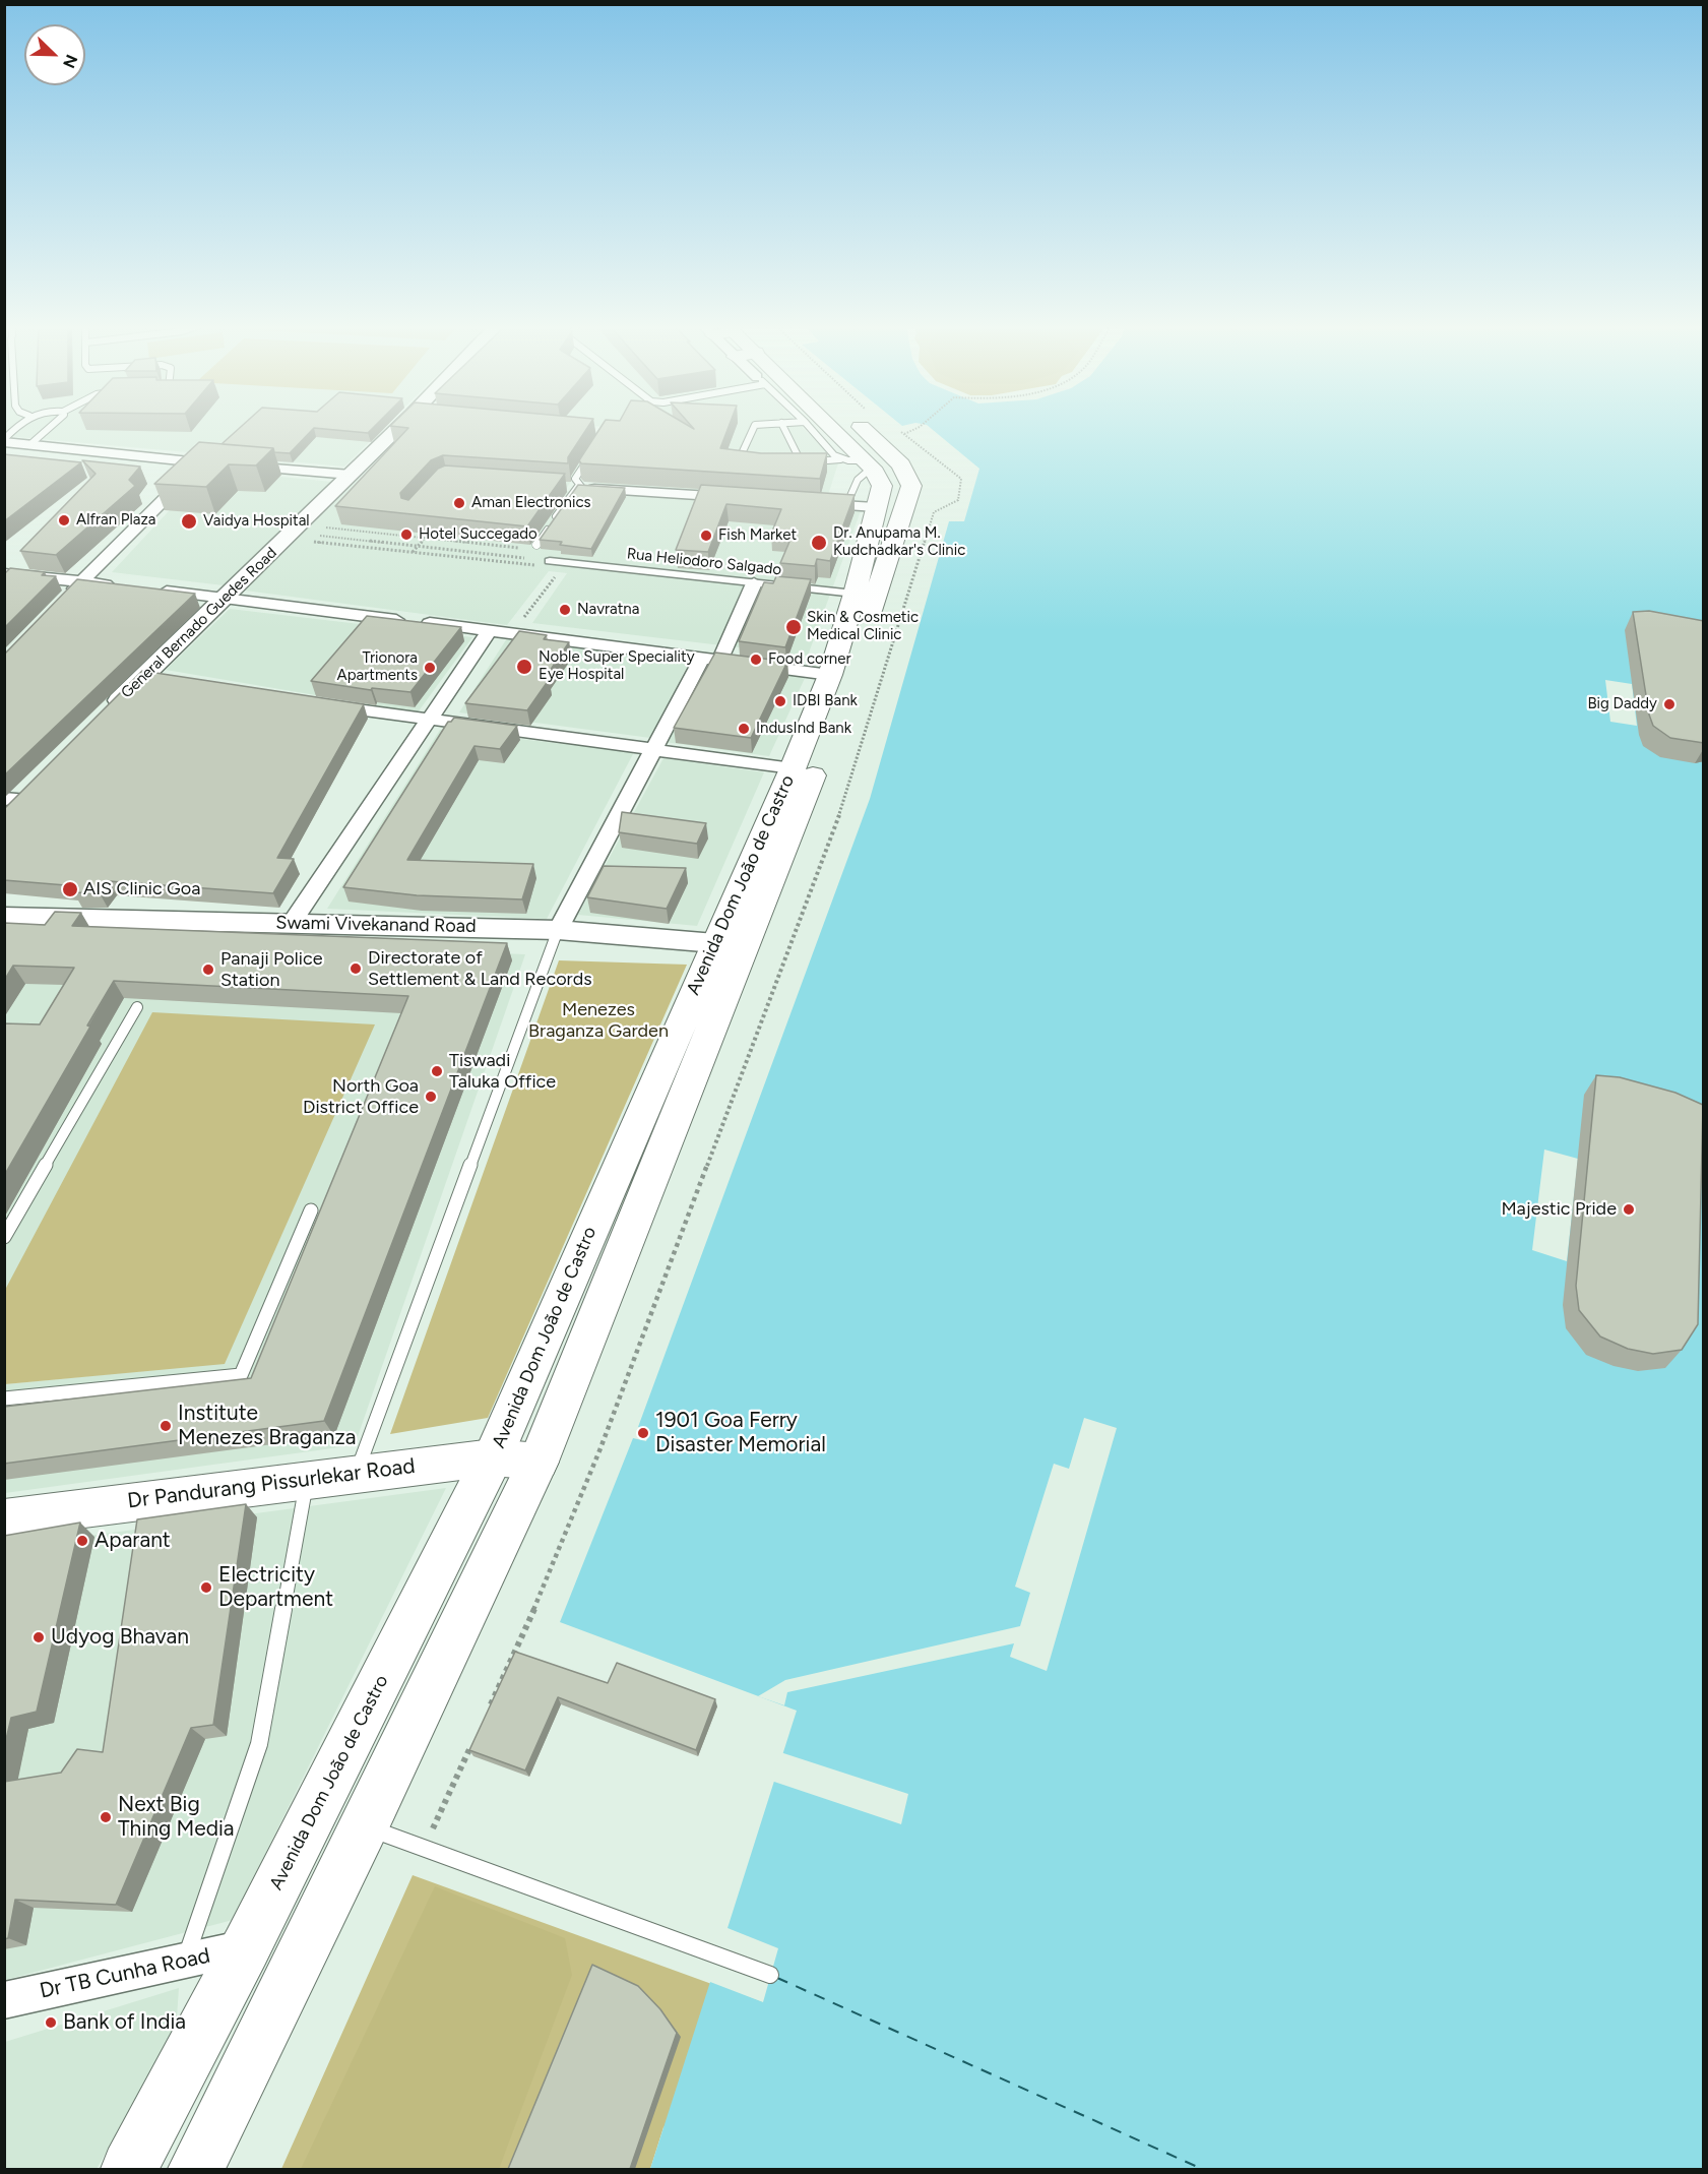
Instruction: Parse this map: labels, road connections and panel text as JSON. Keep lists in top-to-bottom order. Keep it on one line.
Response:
{"streets":{"main road":["Avenida Dom João de Castro","Dr Pandurang Pissurlekar Road"],"street":["Rua Heliodoro Salgado","General Bernado Guedes Road","Swami Vivekanand Road","Dr TB Cunha Road"]},"crossings":[["Rua Heliodoro Salgado","Avenida Dom João de Castro"],["Avenida Dom João de Castro","Swami Vivekanand Road"],["Avenida Dom João de Castro","Dr Pandurang Pissurlekar Road"],["Avenida Dom João de Castro","Dr TB Cunha Road"]],"parks":["Menezes Braganza Garden"],"places":["Aman Electronics","Alfran Plaza","Vaidya Hospital","Hotel Succegado","Fish Market","Dr. Anupama M. Kudchadkar's Clinic","Navratna","Skin & Cosmetic Medical Clinic","Food corner","Noble Super Speciality Eye Hospital","Trionora Apartments","IDBI Bank","Big Daddy","IndusInd Bank","AIS Clinic Goa","Directorate of Settlement & Land Records","Panaji Police Station","Tiswadi Taluka Office","North Goa District Office","Majestic Pride","Institute Menezes Braganza","1901 Goa Ferry Disaster Memorial","Aparant","Electricity Department","Udyog Bhavan","Next Big Thing Media","Bank of India"],"north":"bottom right"}
